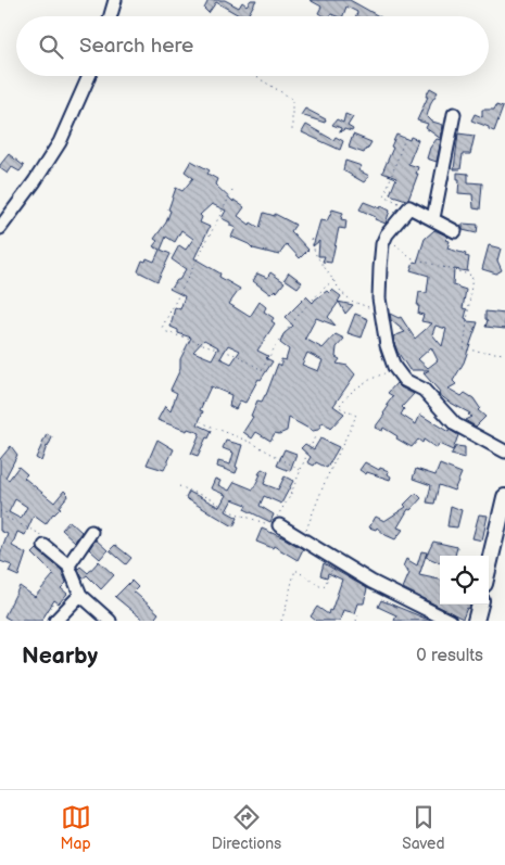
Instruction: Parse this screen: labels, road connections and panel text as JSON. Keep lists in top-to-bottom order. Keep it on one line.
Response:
{"page":{"search":"Search here","heading":["Nearby","0 results"],"nav":["Map","Directions","Saved"]}}
